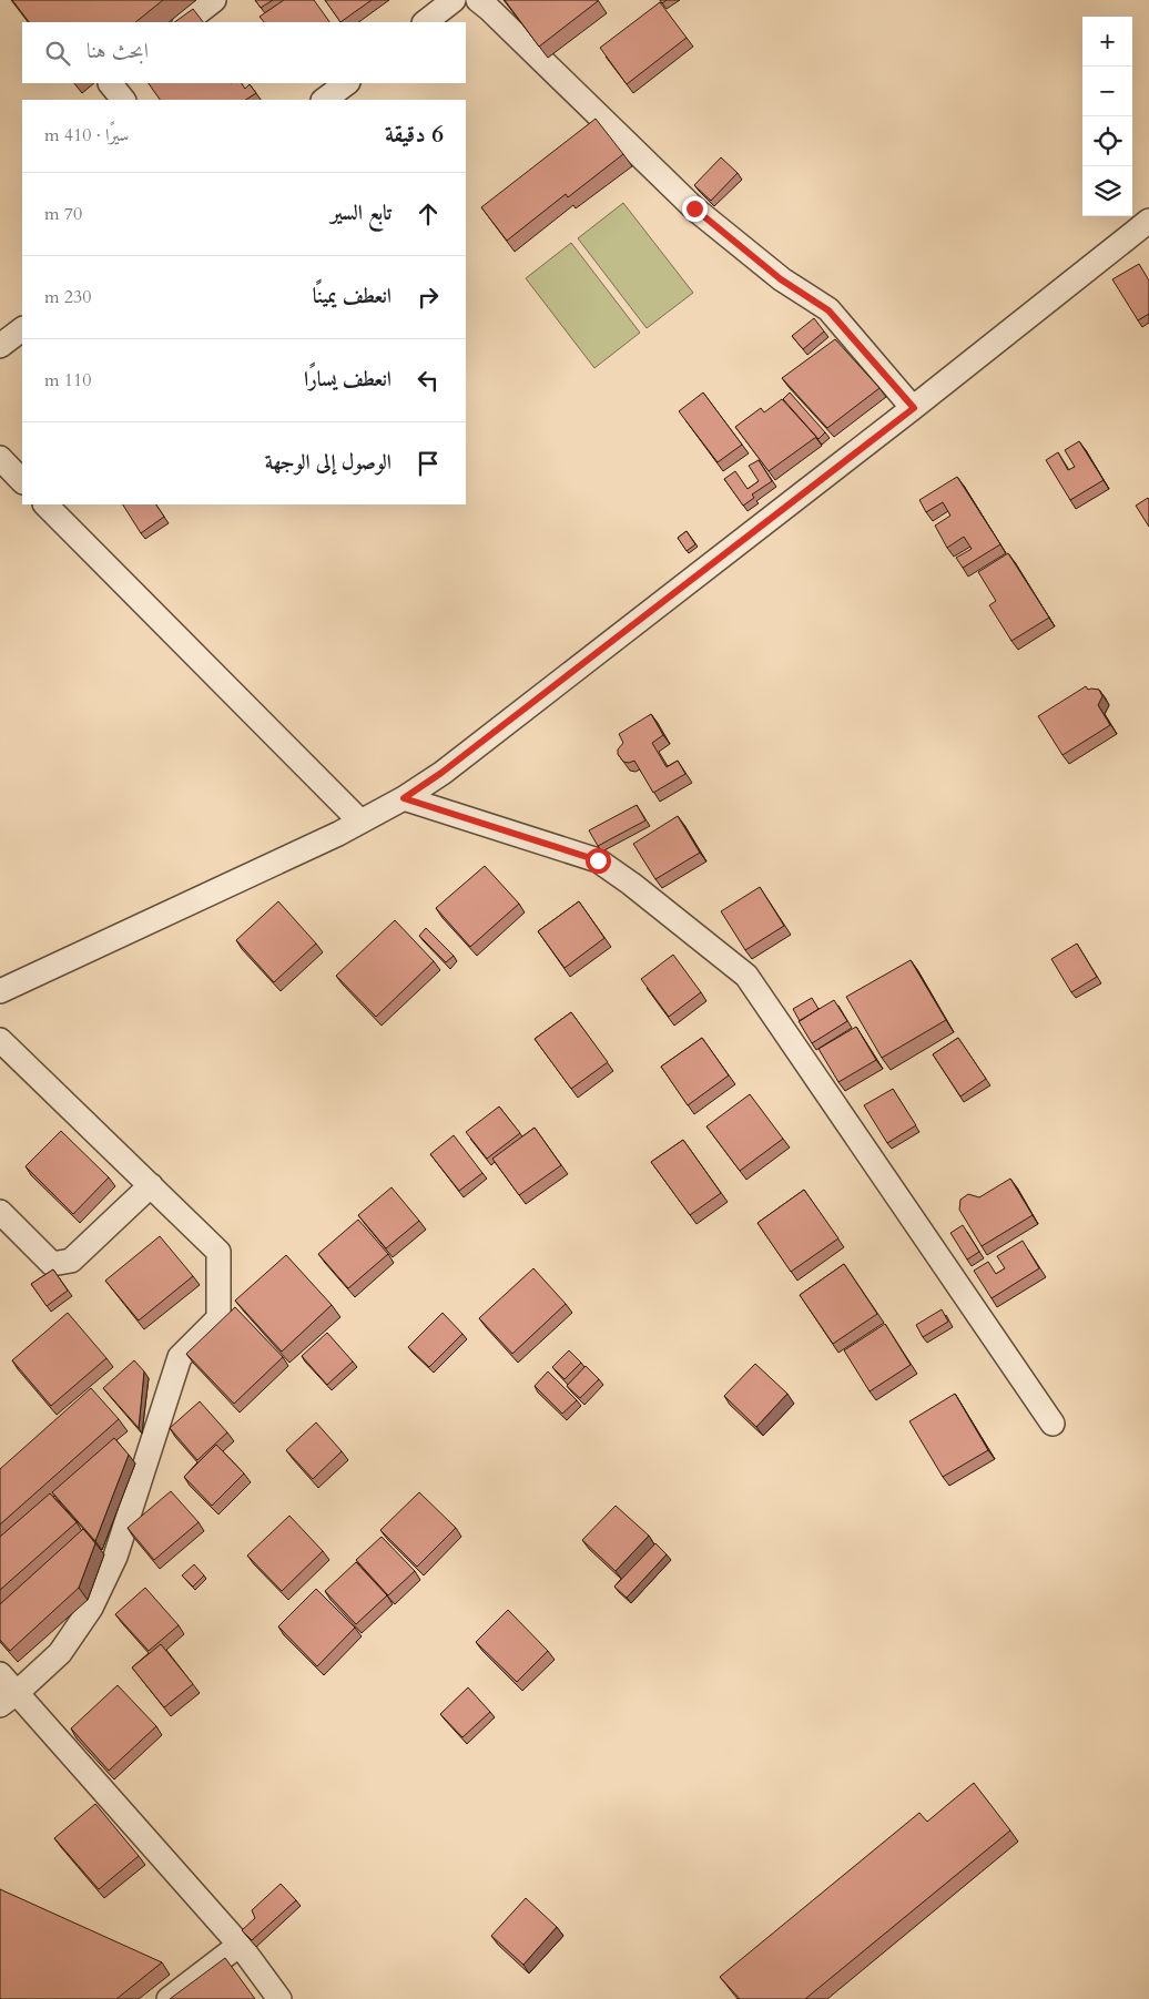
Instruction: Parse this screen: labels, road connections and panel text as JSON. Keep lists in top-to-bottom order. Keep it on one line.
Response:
{"page":{"map_buttons":["+","−"],"search":"ابحث هنا","heading":["6 دقيقة","سيرًا · 410 m"],"list":[["تابع السير","70 m"],["انعطف يمينًا","230 m"],["انعطف يسارًا","110 m"],"الوصول إلى الوجهة"]}}
